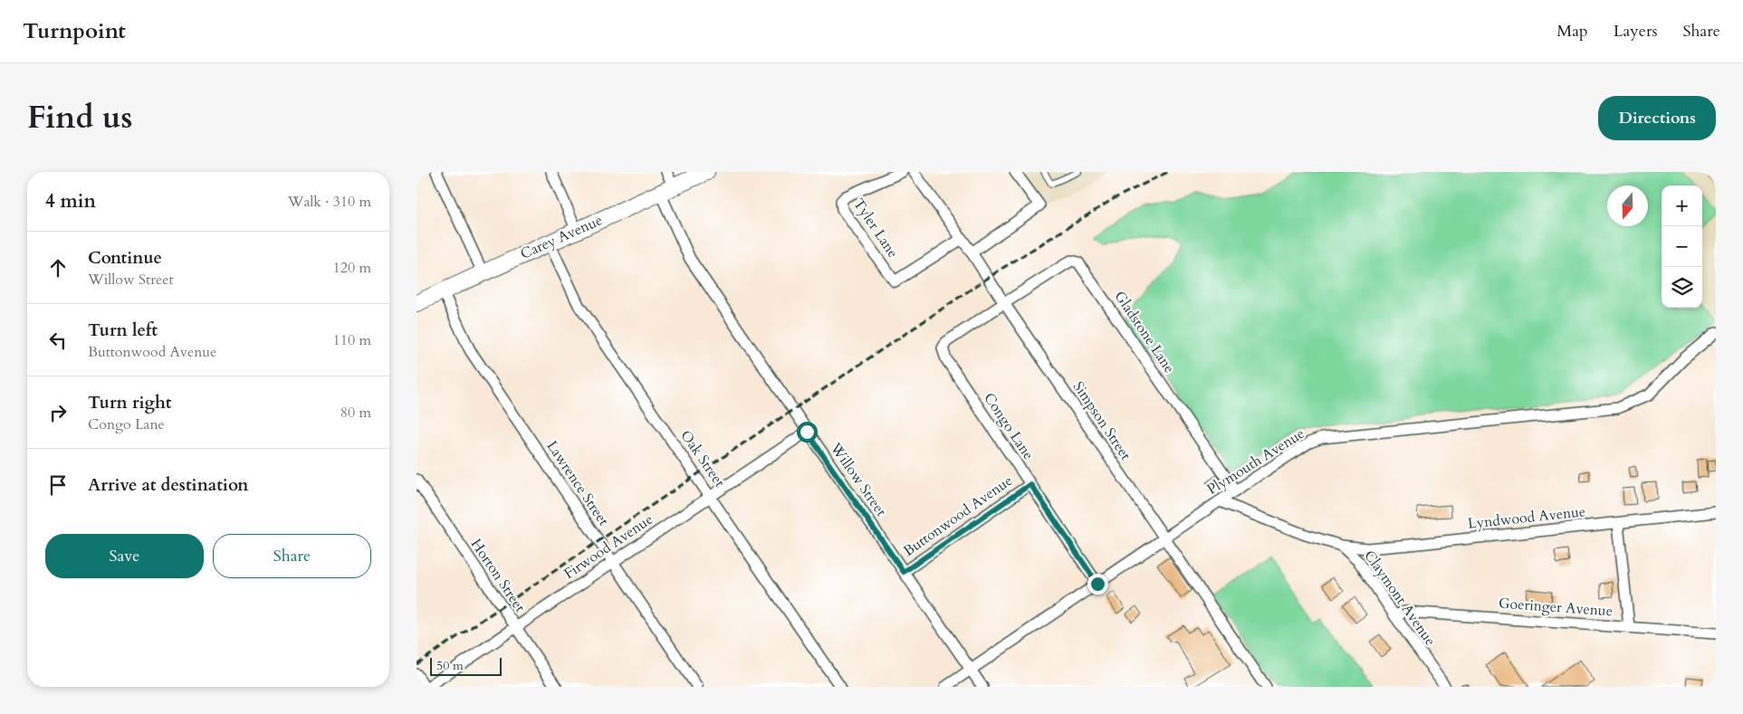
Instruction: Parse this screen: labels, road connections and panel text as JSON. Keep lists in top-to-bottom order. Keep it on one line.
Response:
{"streets":{"main road":["Carey Avenue"],"street":["Tyler Lane","Gladstone Lane","Simpson Street","Congo Lane","Oak Street","Plymouth Avenue","Willow Street","Lawrence Street","Buttonwood Avenue","Lyndwood Avenue","Firwood Avenue","Horton Street","Claymont Avenue","Goeringer Avenue"]},"crossings":[["Tyler Lane","Simpson Street"],["Carey Avenue","Oak Street"],["Carey Avenue","Willow Street"],["Carey Avenue","Lawrence Street"],["Gladstone Lane","Simpson Street"],["Gladstone Lane","Congo Lane"],["Gladstone Lane","Plymouth Avenue"],["Simpson Street","Congo Lane"],["Simpson Street","Plymouth Avenue"],["Congo Lane","Plymouth Avenue"],["Congo Lane","Buttonwood Avenue"],["Oak Street","Firwood Avenue"],["Plymouth Avenue","Willow Street"],["Plymouth Avenue","Claymont Avenue"],["Willow Street","Buttonwood Avenue"],["Willow Street","Firwood Avenue"],["Lawrence Street","Firwood Avenue"],["Lyndwood Avenue","Claymont Avenue"],["Firwood Avenue","Horton Street"],["Claymont Avenue","Goeringer Avenue"]],"scale_bar":"50 m","north":"bottom","page":{"header":"Turnpoint","nav":["Map","Layers","Share"],"title":"Find us","buttons":["Directions",["Save","Share"]],"heading":["4 min","Walk · 310 m"],"map_buttons":["+","−"],"list":[["Continue","Willow Street","120 m"],["Turn left","Buttonwood Avenue","110 m"],["Turn right","Congo Lane","80 m"],"Arrive at destination"],"scale":"50 m"}}
